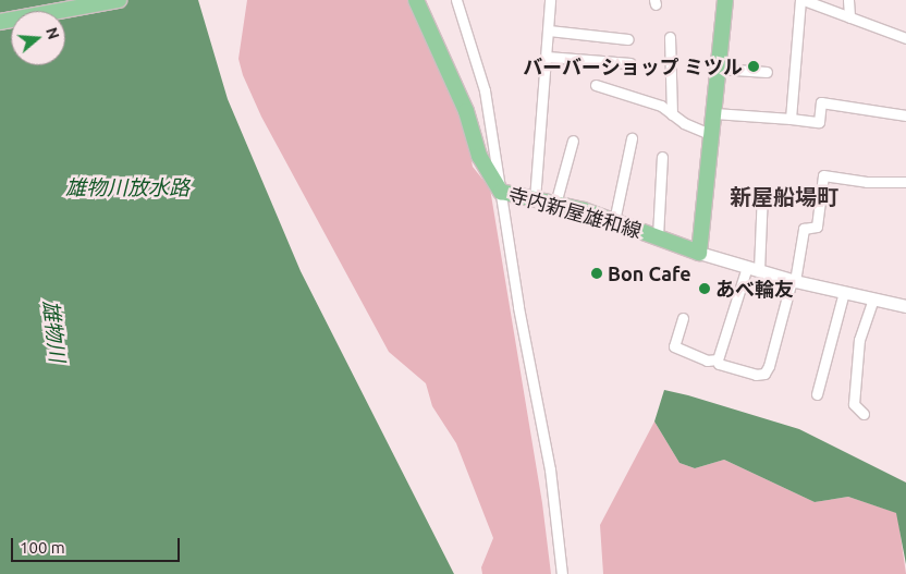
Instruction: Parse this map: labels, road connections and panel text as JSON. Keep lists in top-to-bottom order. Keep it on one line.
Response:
{"streets":{"main road":["寺内新屋雄和線"]},"districts":["新屋船場町"],"water":["雄物川放水路","雄物川"],"places":["バーバーショップ ミツル","Bon Cafe","あべ輪友"],"scale_bar":"100 m","north":"right"}
